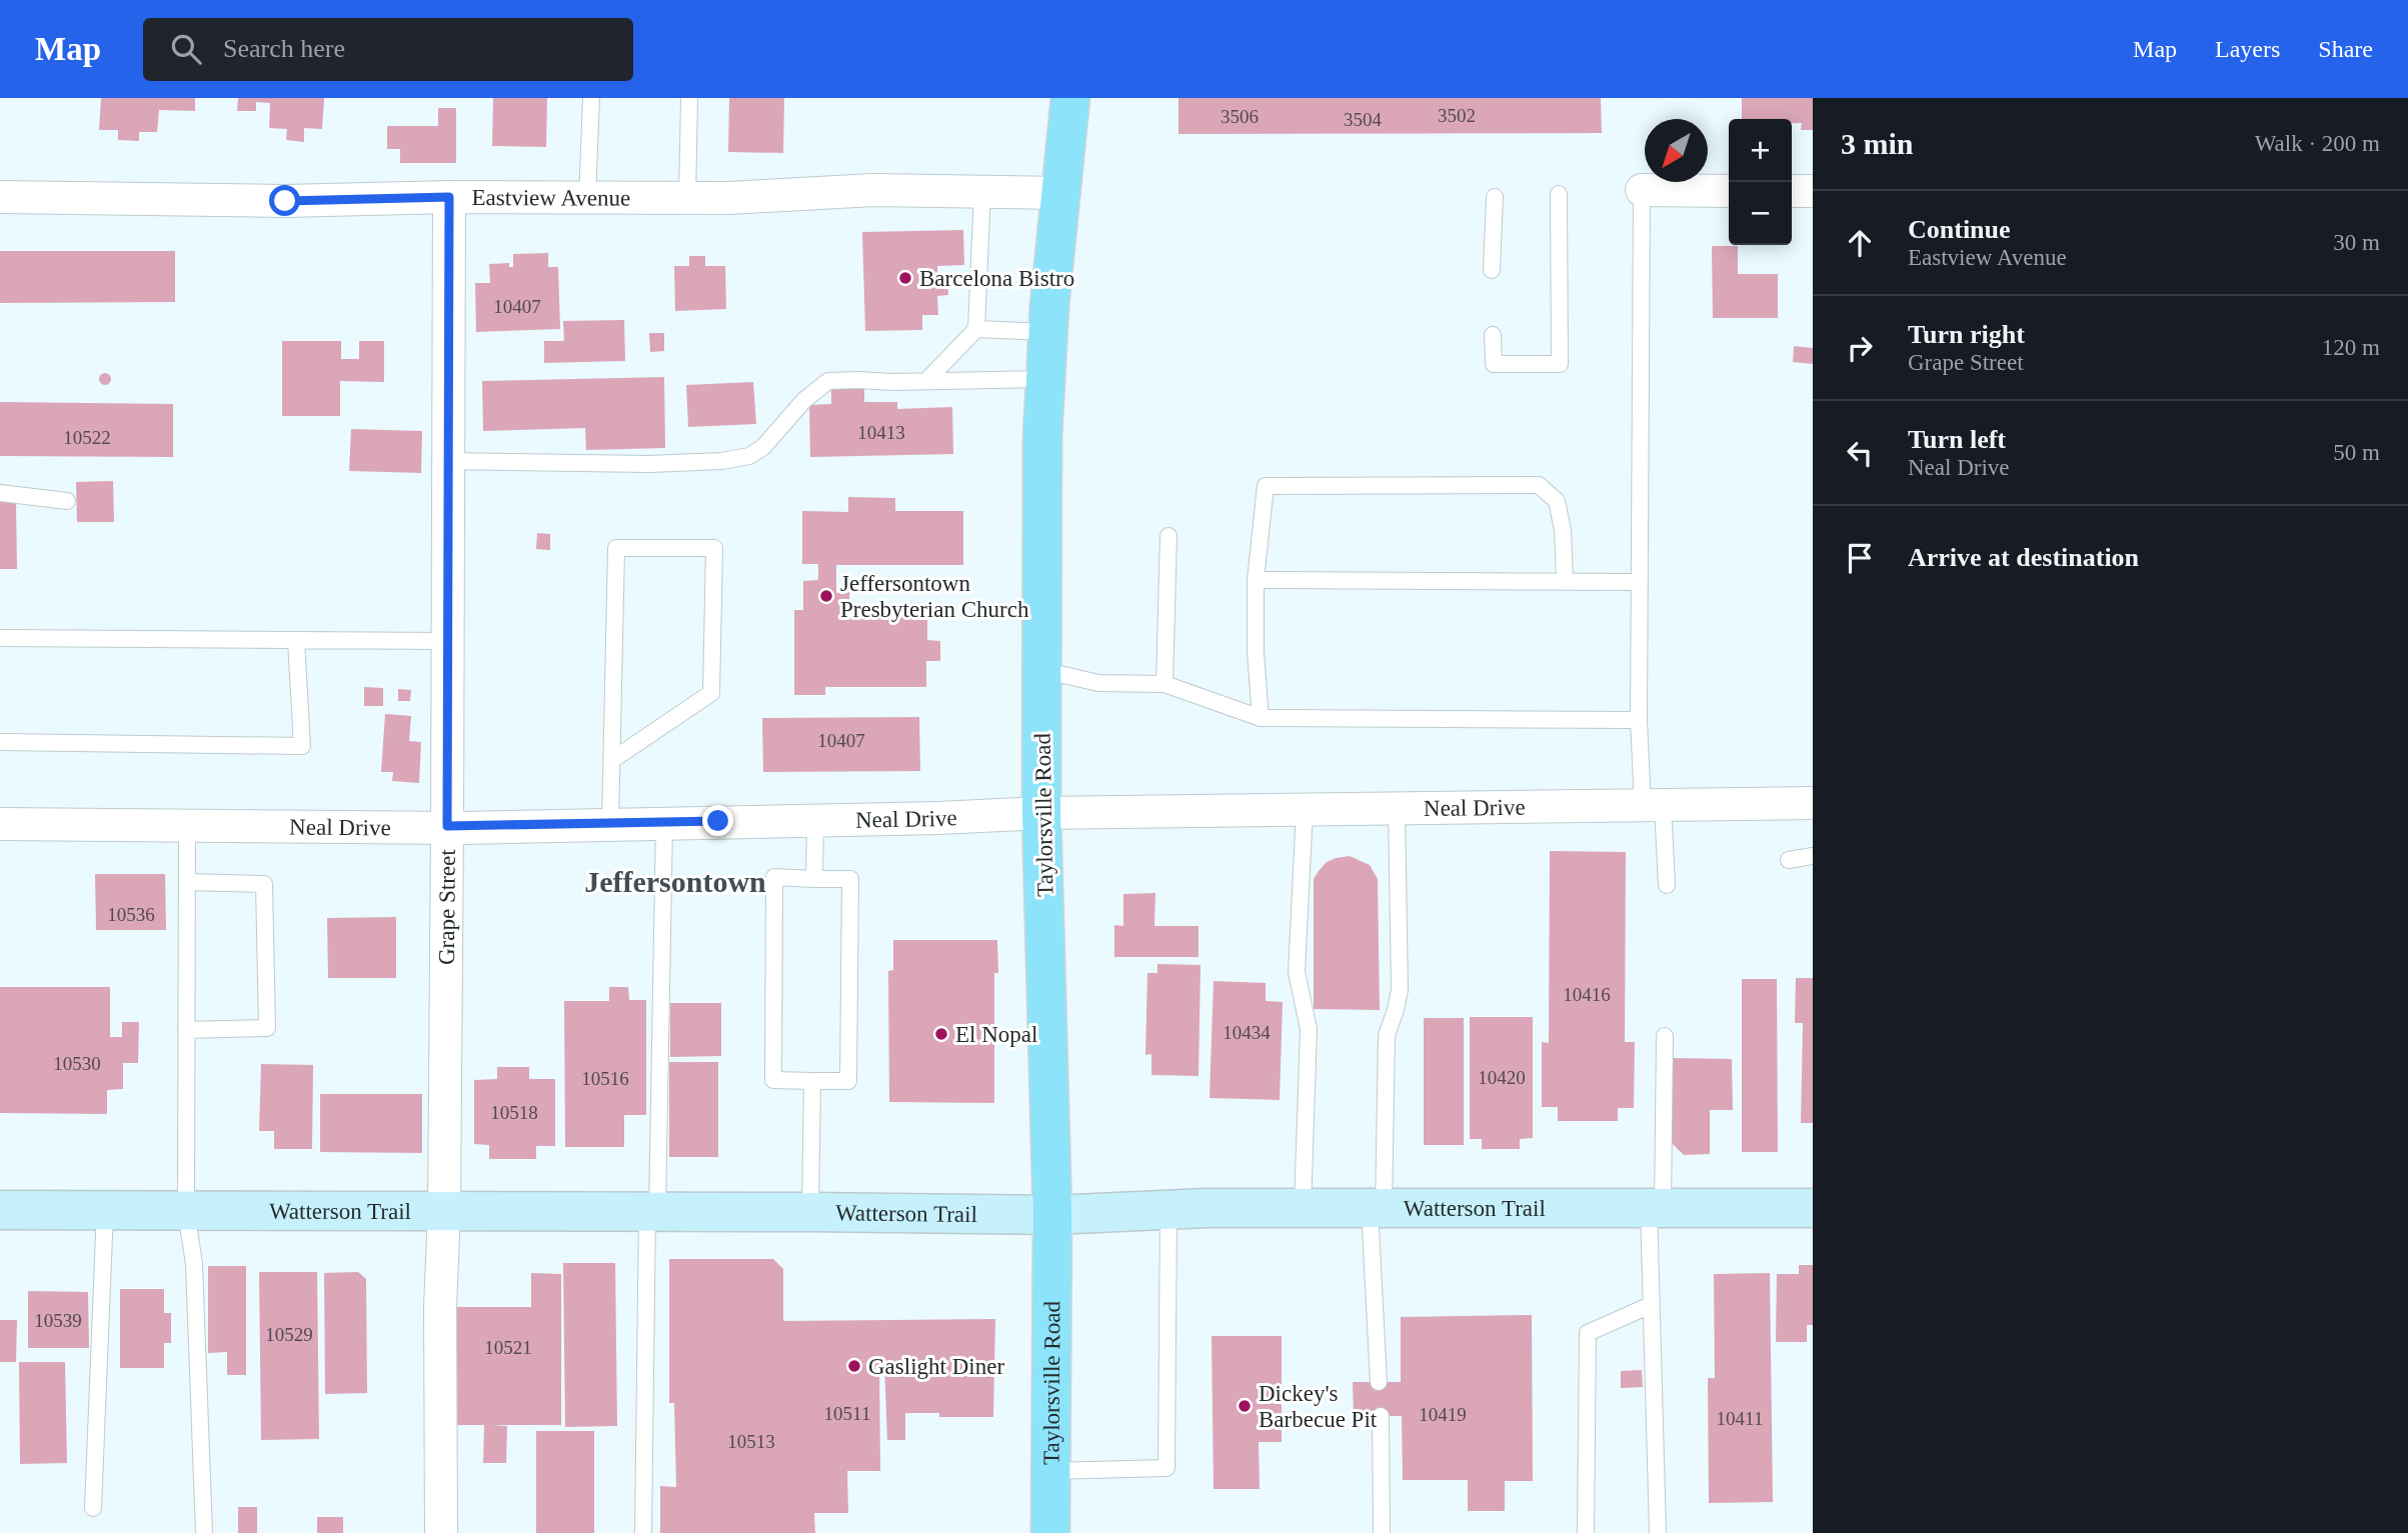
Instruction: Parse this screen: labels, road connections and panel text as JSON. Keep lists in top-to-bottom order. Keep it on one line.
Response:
{"streets":{"main road":["Taylorsville Road","Watterson Trail"],"street":["Eastview Avenue","Neal Drive","Grape Street"]},"crossings":[["Eastview Avenue","Taylorsville Road"],["Eastview Avenue","Grape Street"],["Neal Drive","Taylorsville Road"],["Neal Drive","Grape Street"],["Taylorsville Road","Watterson Trail"],["Grape Street","Watterson Trail"]],"districts":["Jeffersontown"],"places":["Barcelona Bistro","Jeffersontown Presbyterian Church","El Nopal","Gaslight Diner","Dickey's Barbecue Pit"],"house_numbers":["3502","3506","3504","10407","10413","10522","10407","10536","10416","10434","10530","10420","10516","10518","10539","10529","10521","10511","10419","10411","10513"],"north":"bottom left","page":{"header":"Map","search":"Search here","nav":["Map","Layers","Share"],"heading":["3 min","Walk · 200 m"],"map_buttons":["+","−"],"list":[["Continue","Eastview Avenue","30 m"],["Turn right","Grape Street","120 m"],["Turn left","Neal Drive","50 m"],"Arrive at destination"]}}
